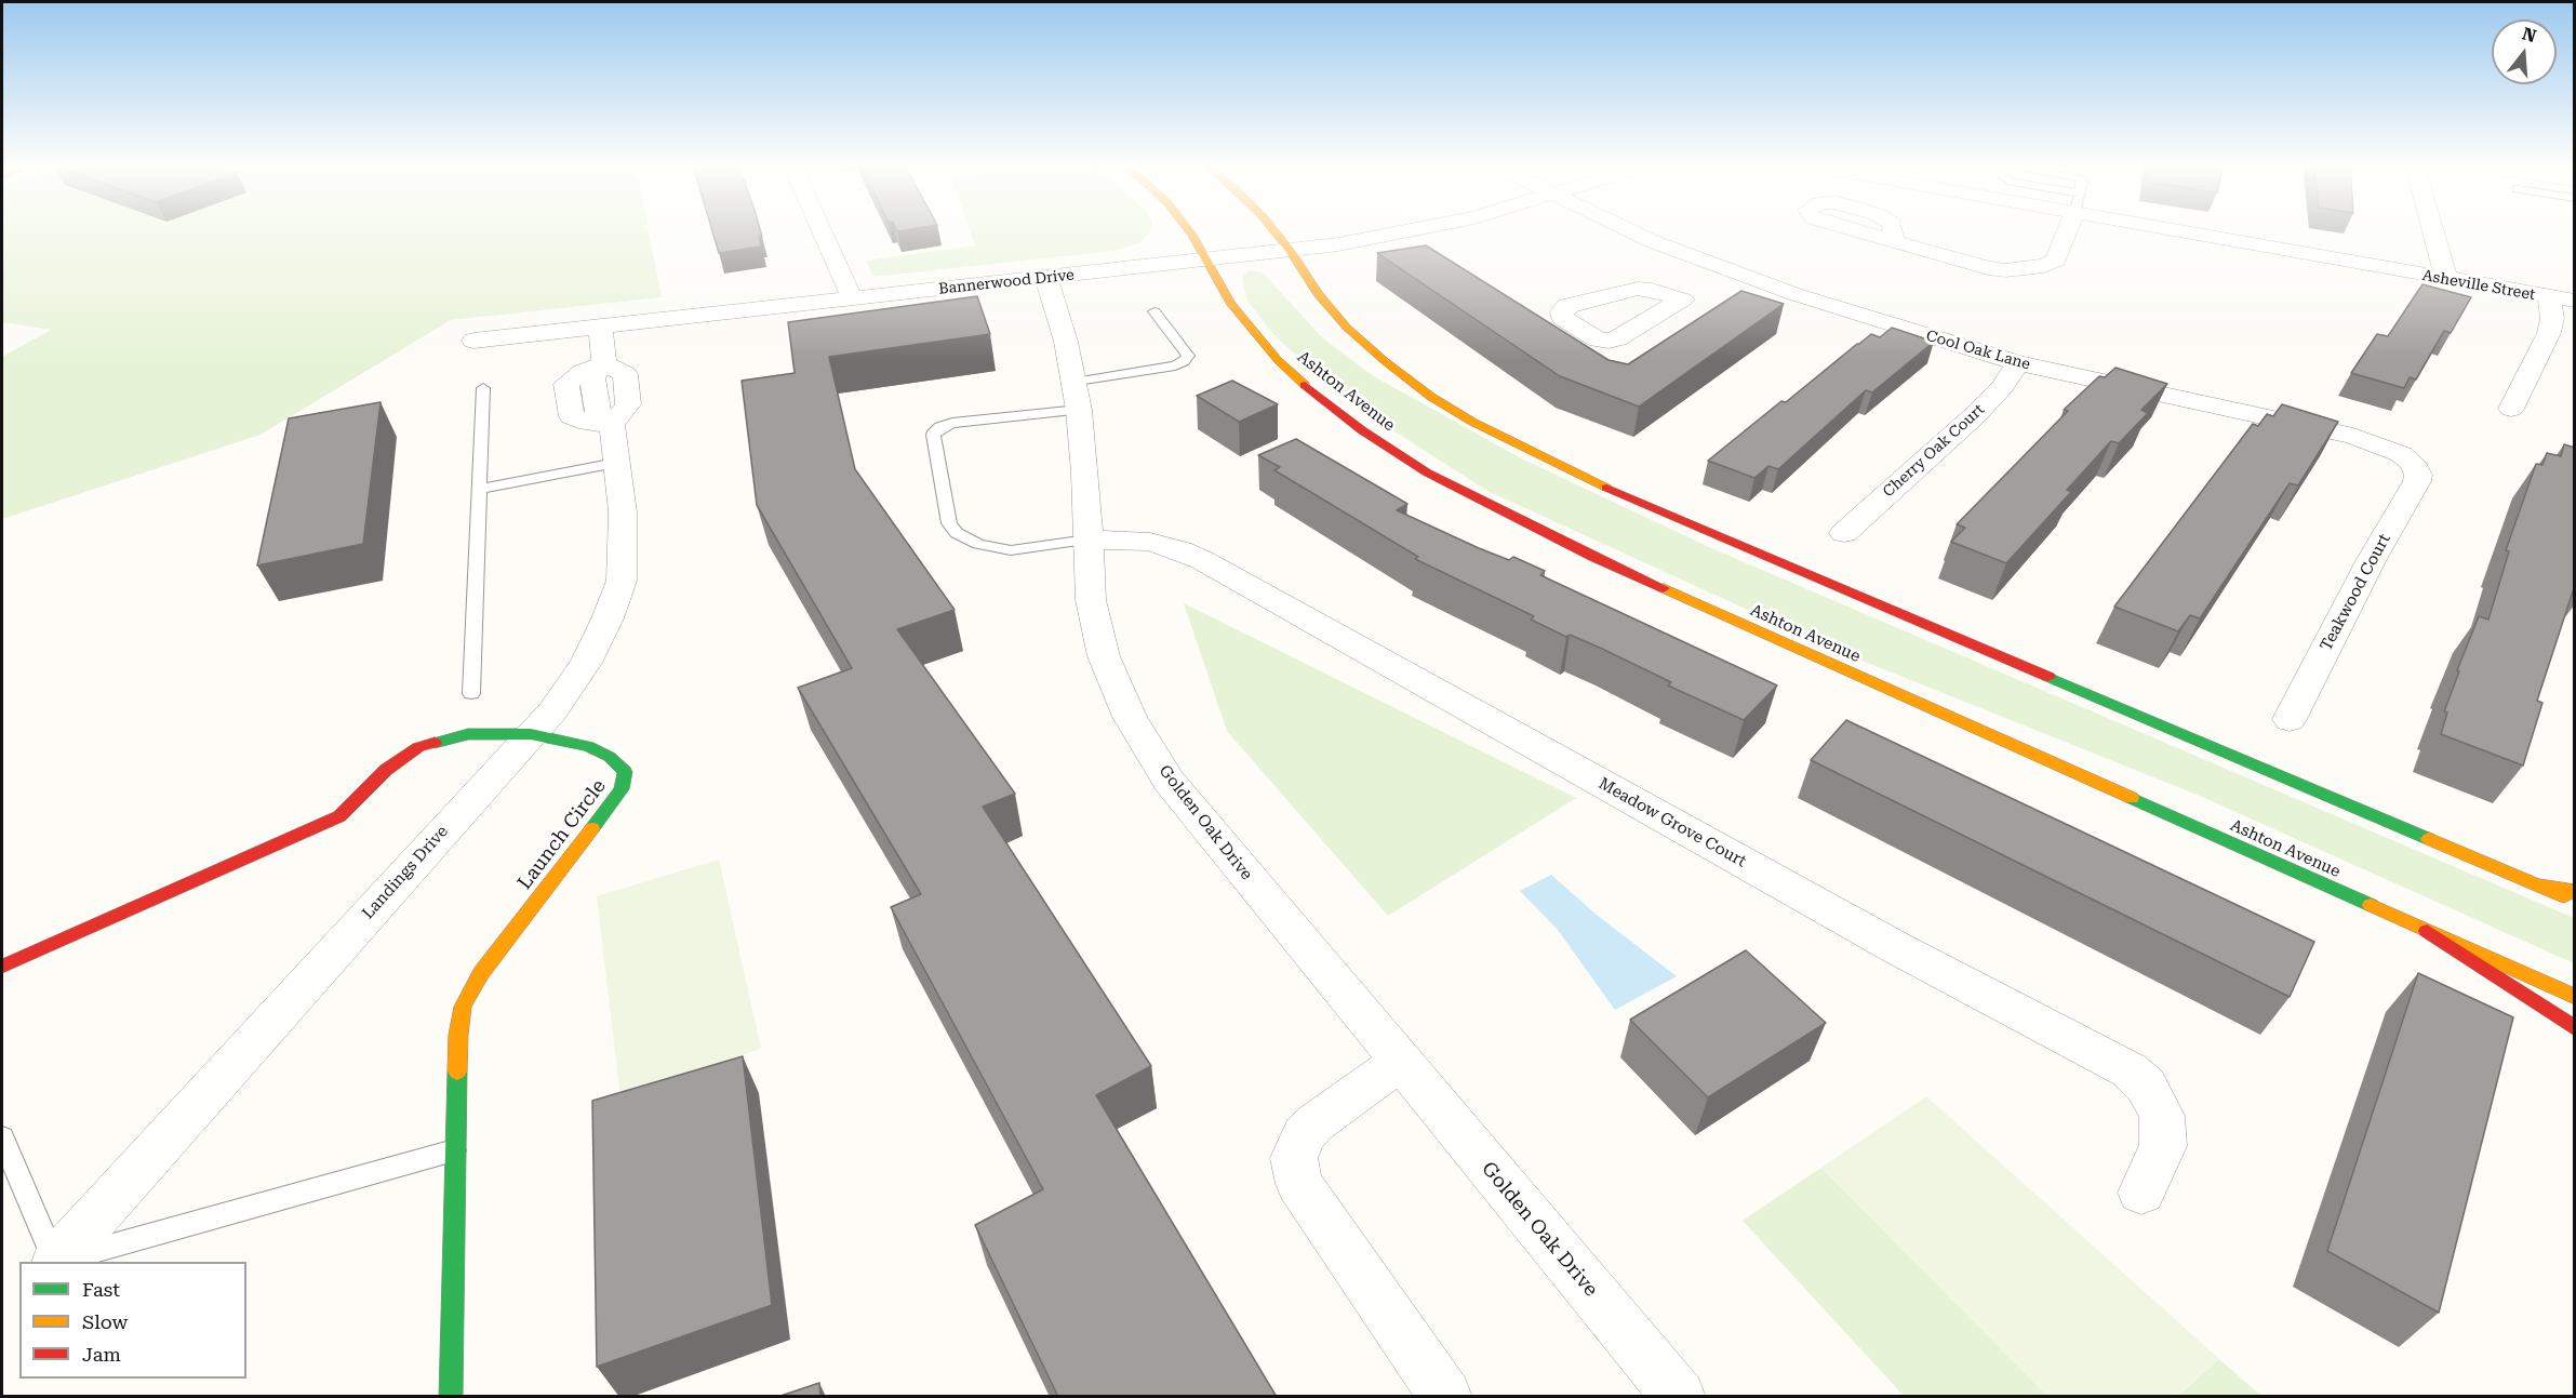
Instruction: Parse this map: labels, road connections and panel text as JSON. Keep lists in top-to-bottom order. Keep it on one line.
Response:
{"streets":{"main road":["Ashton Avenue","Launch Circle"],"street":["Bannerwood Drive","Asheville Street","Cool Oak Lane","Cherry Oak Court","Teakwood Court","Golden Oak Drive","Meadow Grove Court","Landings Drive"]},"crossings":[["Bannerwood Drive","Ashton Avenue"],["Bannerwood Drive","Golden Oak Drive"],["Cool Oak Lane","Cherry Oak Court"],["Cool Oak Lane","Teakwood Court"],["Golden Oak Drive","Meadow Grove Court"],["Launch Circle","Landings Drive"]],"legend":["Fast","Slow","Jam"],"north":"top"}
